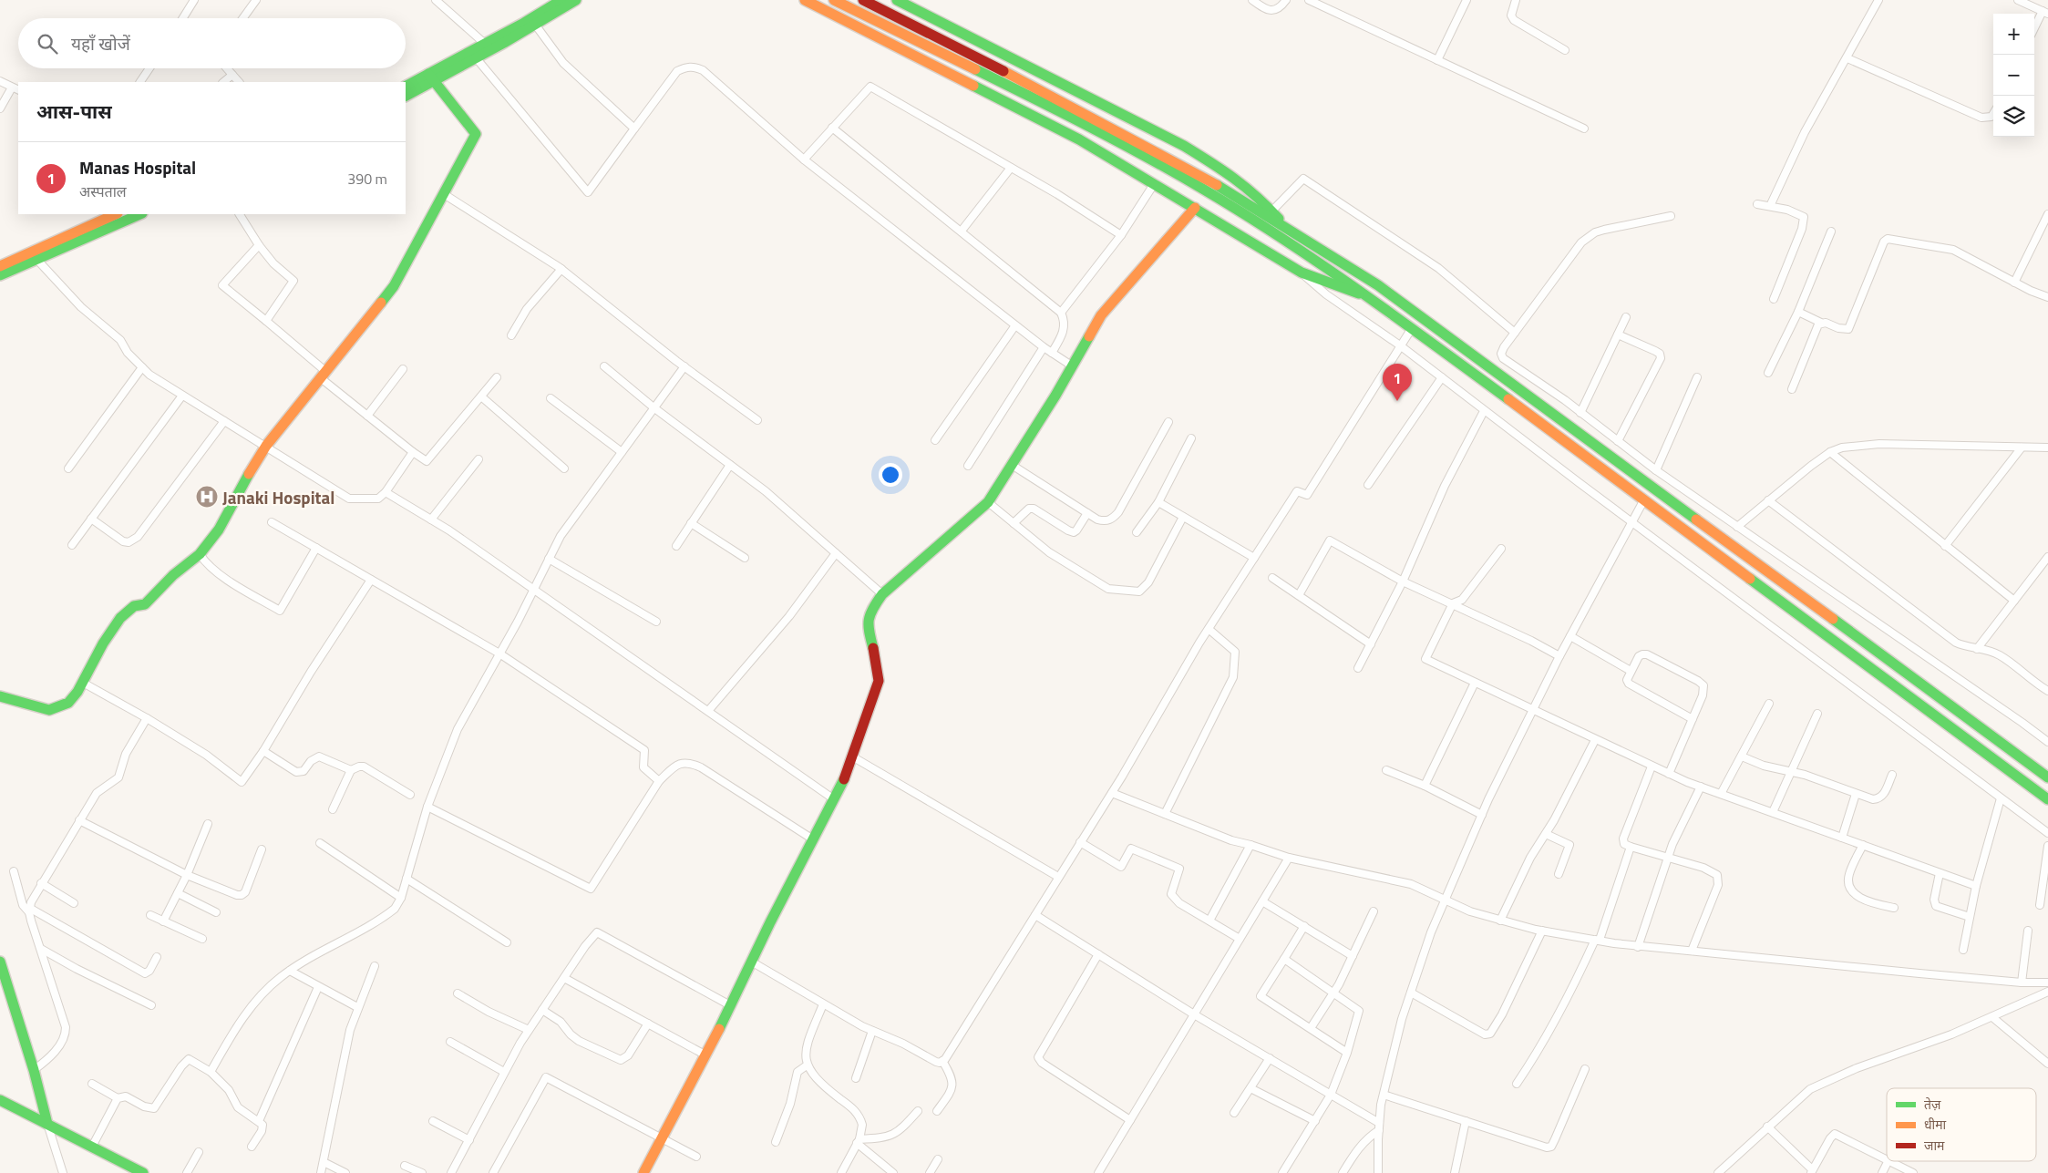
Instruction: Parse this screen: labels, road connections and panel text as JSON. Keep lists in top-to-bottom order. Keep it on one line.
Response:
{"places":{"hospital":["Janaki Hospital"]},"legend":["तेज़","धीमा","जाम"],"page":{"map_buttons":["+","−"],"search":"यहाँ खोजें","heading":"आस-पास","list":[{"mark":"1","name":"Manas Hospital","note":"अस्पताल","value":"390 m"}],"pins":"1"}}
